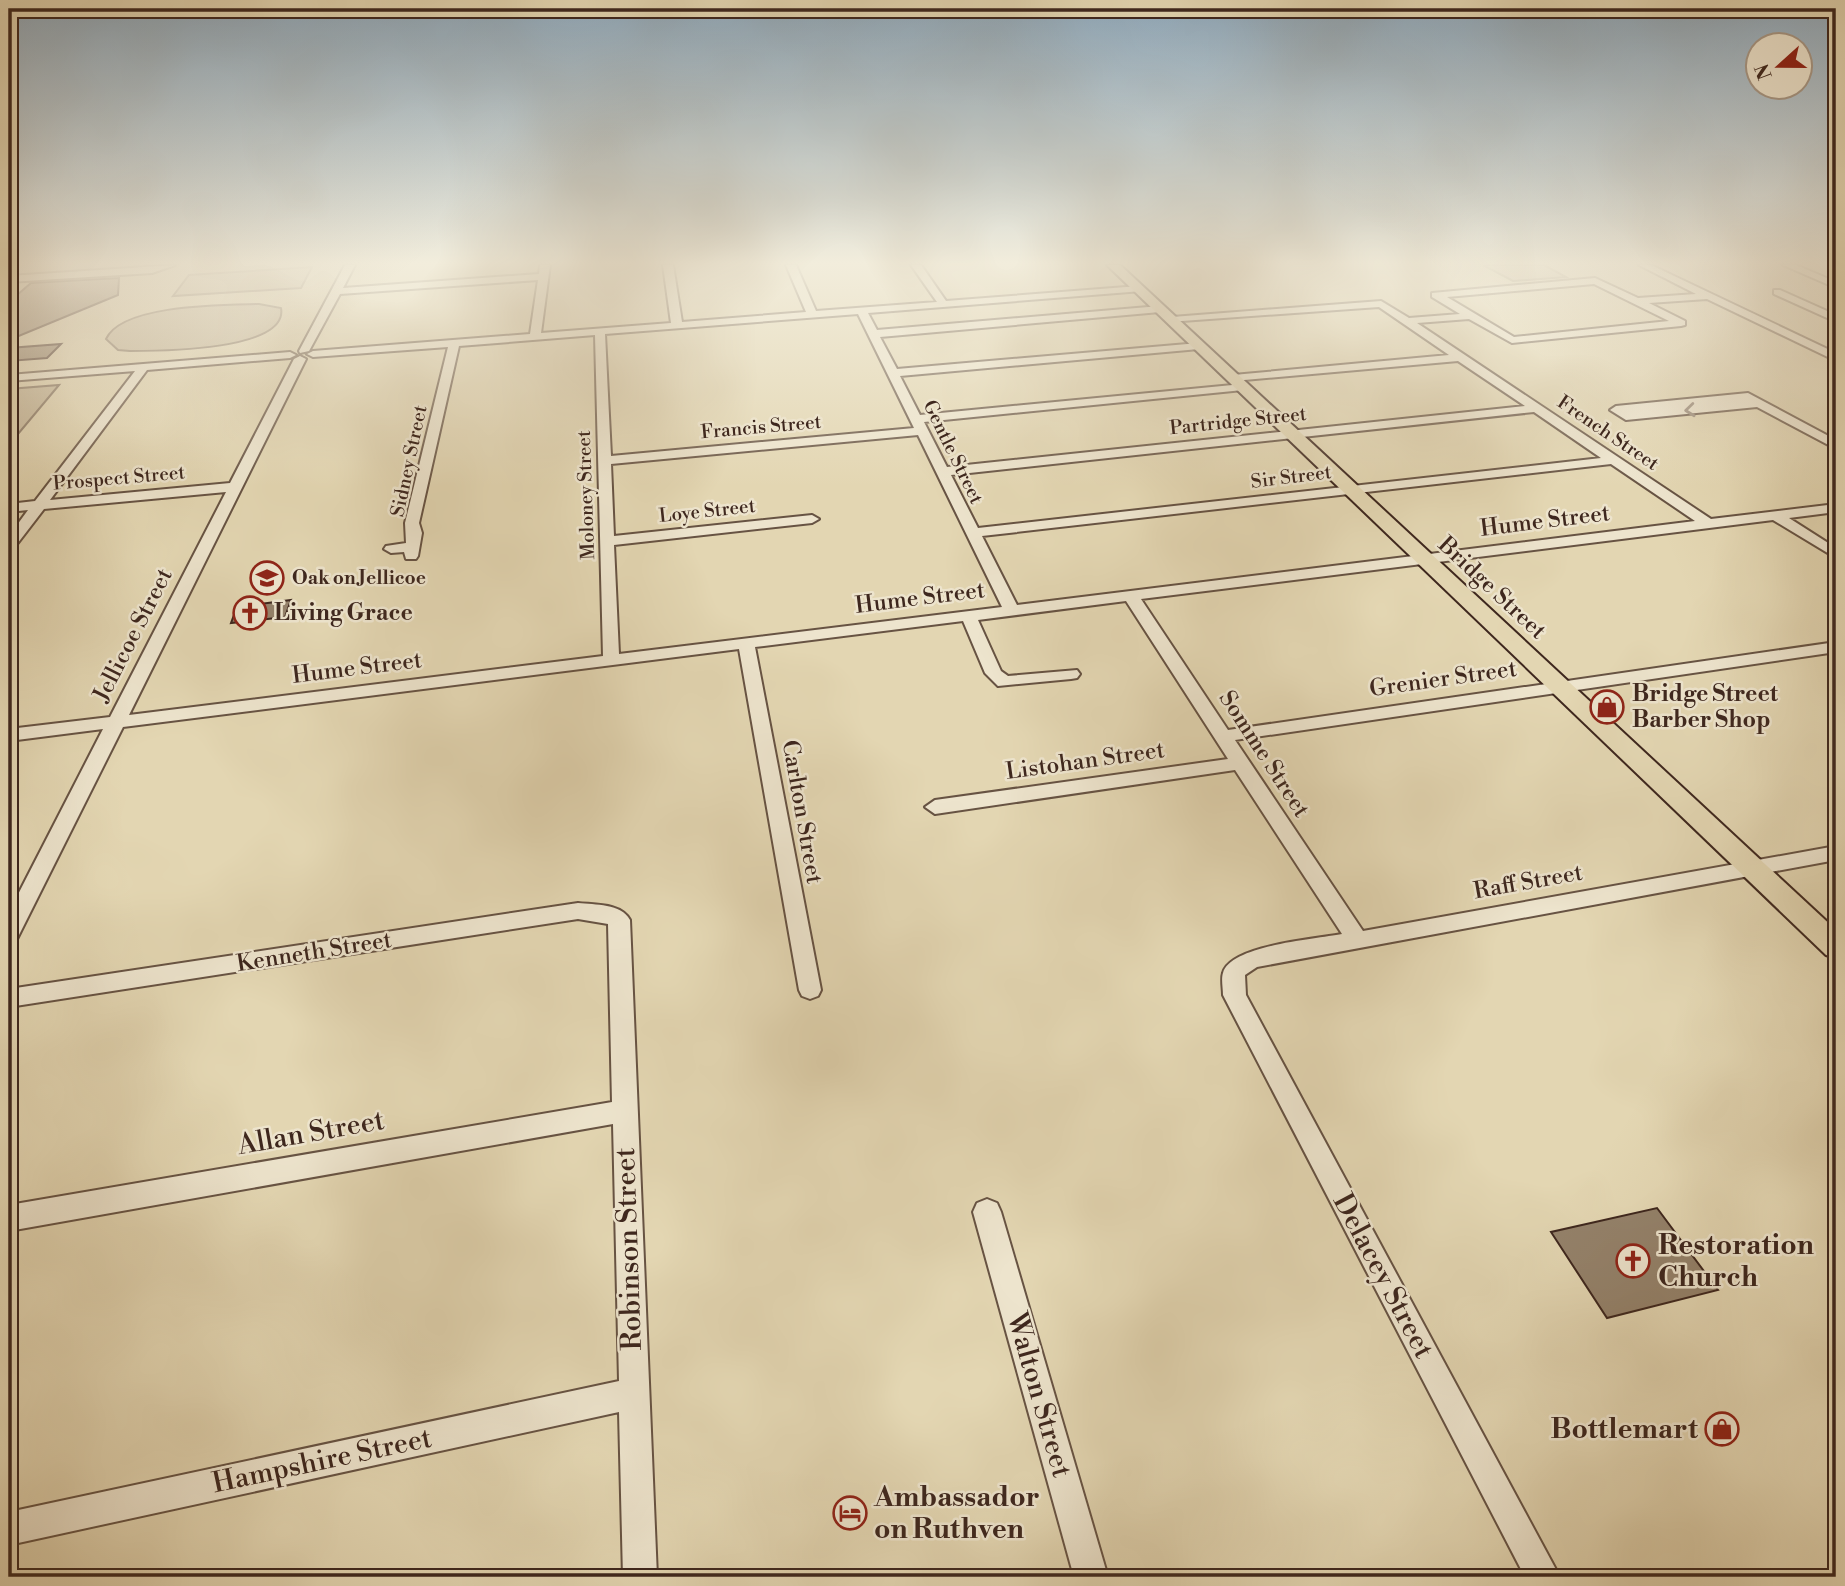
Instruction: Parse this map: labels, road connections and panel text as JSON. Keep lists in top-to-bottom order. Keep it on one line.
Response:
{"streets":{"main road":["Bridge Street"],"street":["Partridge Street","Francis Street","French Street","Gentle Street","Sidney Street","Sir Street","Prospect Street","Moloney Street","Loye Street","Hume Street","Jellicoe Street","Grenier Street","Somme Street","Listohan Street","Carlton Street","Raff Street","Kenneth Street","Allan Street","Robinson Street","Delacey Street","Walton Street","Hampshire Street"]},"crossings":[["Partridge Street","French Street"],["Partridge Street","Gentle Street"],["Partridge Street","Bridge Street"],["Francis Street","French Street"],["Francis Street","Gentle Street"],["Francis Street","Moloney Street"],["Francis Street","Bridge Street"],["French Street","Sir Street"],["French Street","Hume Street"],["Gentle Street","Sir Street"],["Gentle Street","Hume Street"],["Sir Street","Bridge Street"],["Prospect Street","Jellicoe Street"],["Moloney Street","Loye Street"],["Moloney Street","Hume Street"],["Hume Street","Bridge Street"],["Hume Street","Jellicoe Street"],["Hume Street","Somme Street"],["Hume Street","Carlton Street"],["Bridge Street","Grenier Street"],["Bridge Street","Raff Street"],["Grenier Street","Somme Street"],["Somme Street","Listohan Street"],["Somme Street","Raff Street"],["Raff Street","Delacey Street"],["Kenneth Street","Robinson Street"],["Allan Street","Robinson Street"],["Robinson Street","Hampshire Street"]],"places":{"school or university":["Oak on Jellicoe"],"church":["Living Grace","Restoration Church"],"shop":["Bridge Street Barber Shop","Bottlemart"],"hotel":["Ambassador on Ruthven"]},"north":"left"}
